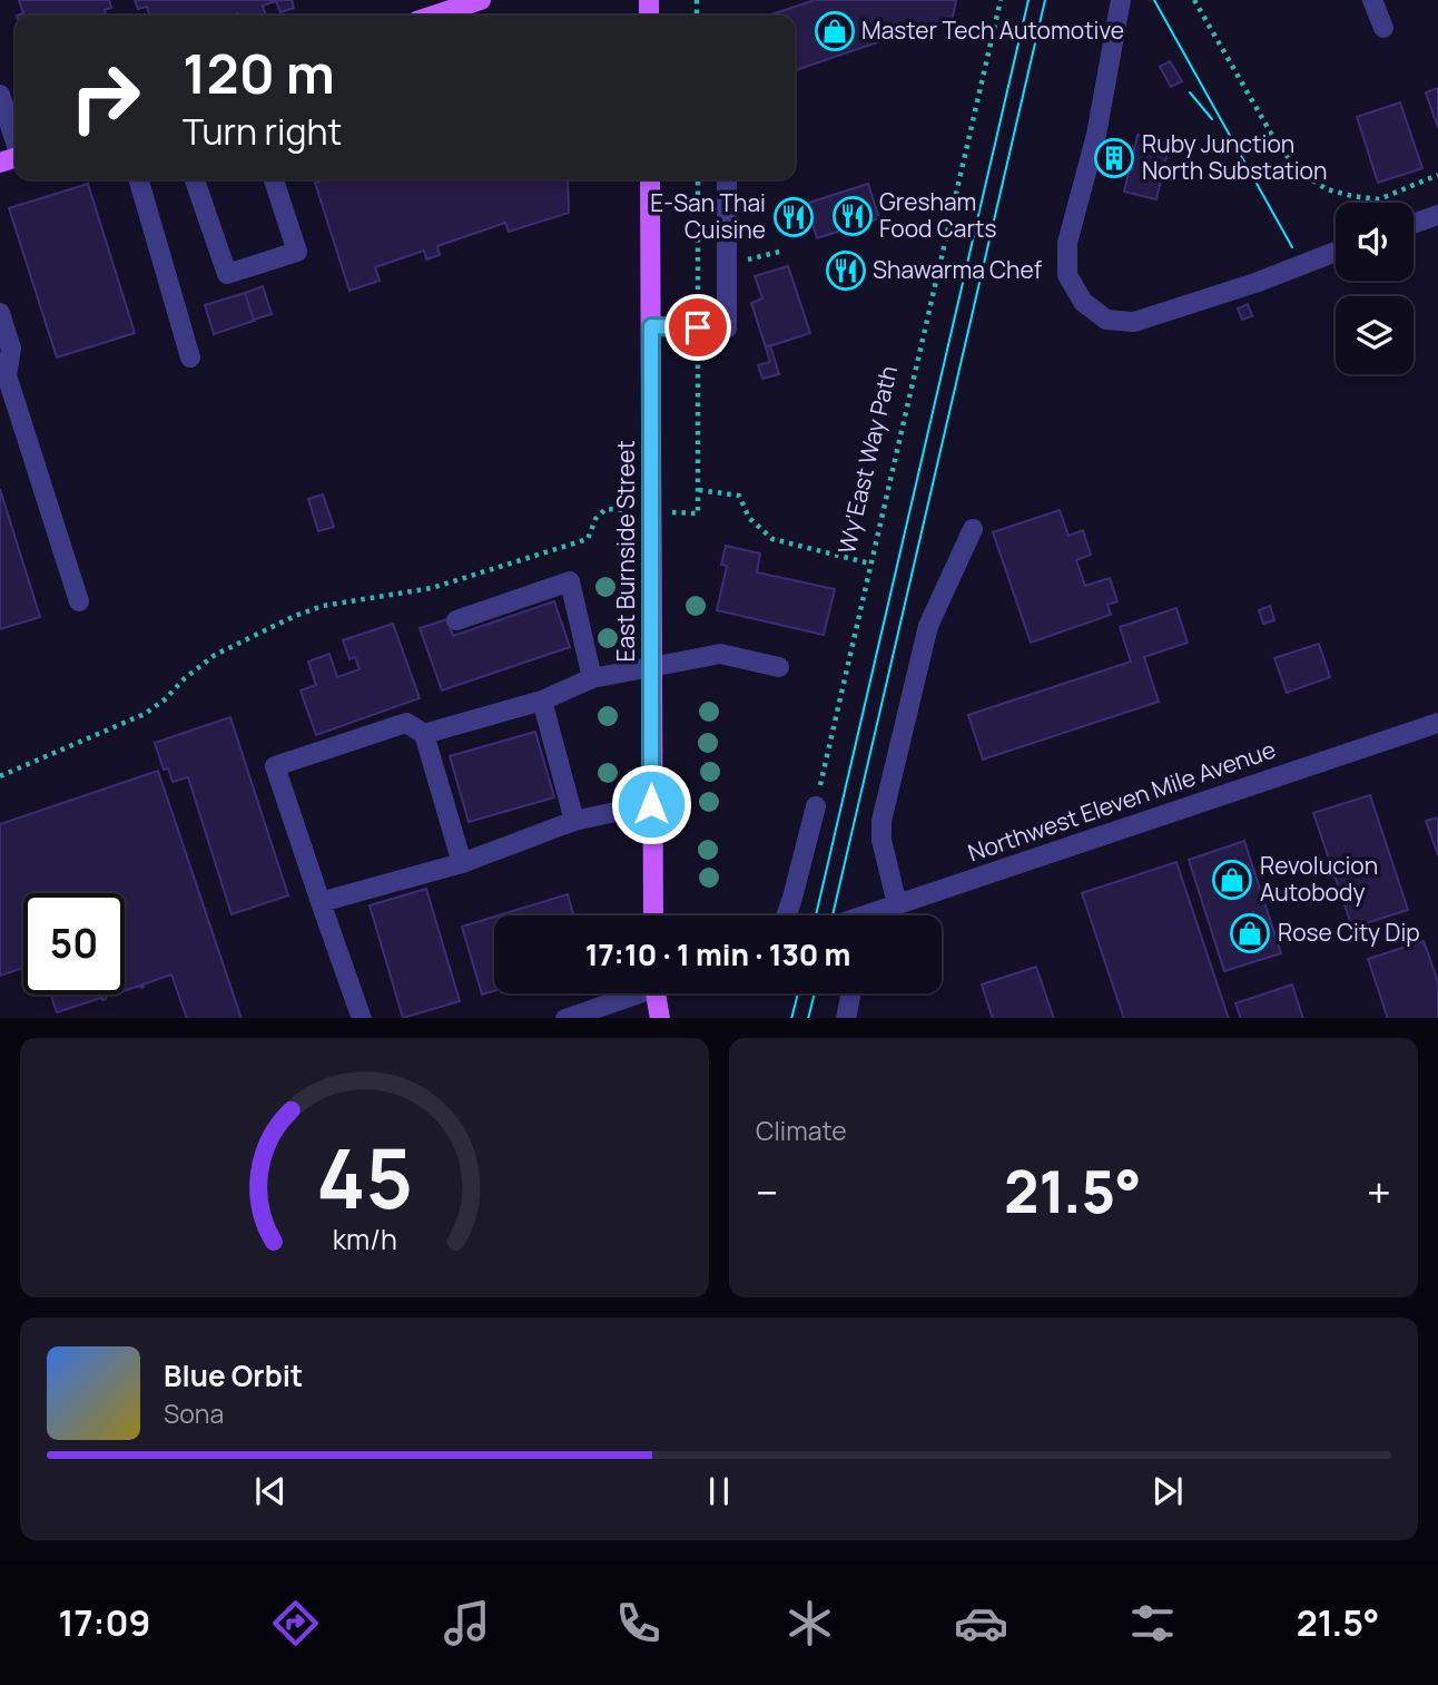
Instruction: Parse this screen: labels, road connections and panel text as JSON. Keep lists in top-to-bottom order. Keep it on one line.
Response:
{"streets":{"main road":["East Burnside Street"],"street":["Northwest Eleven Mile Avenue"],"path":["Wy'East Way Path"]},"places":{"shop":["Master Tech Automotive","Revolucion Autobody","Rose City Dip"],"building":["Ruby Junction North Substation"],"restaurant":["Gresham Food Carts","E-San Thai Cuisine","Shawarma Chef"]},"page":{"turn":["120 m","Turn right"],"limit":"50","trip":"17:10 · 1 min · 130 m","tile":"Climate","heat":["−","21.5°","+"],"song":["Blue Orbit","Sona"],"tabs":["17:09","21.5°"],"gauge":["45","km/h"]}}
